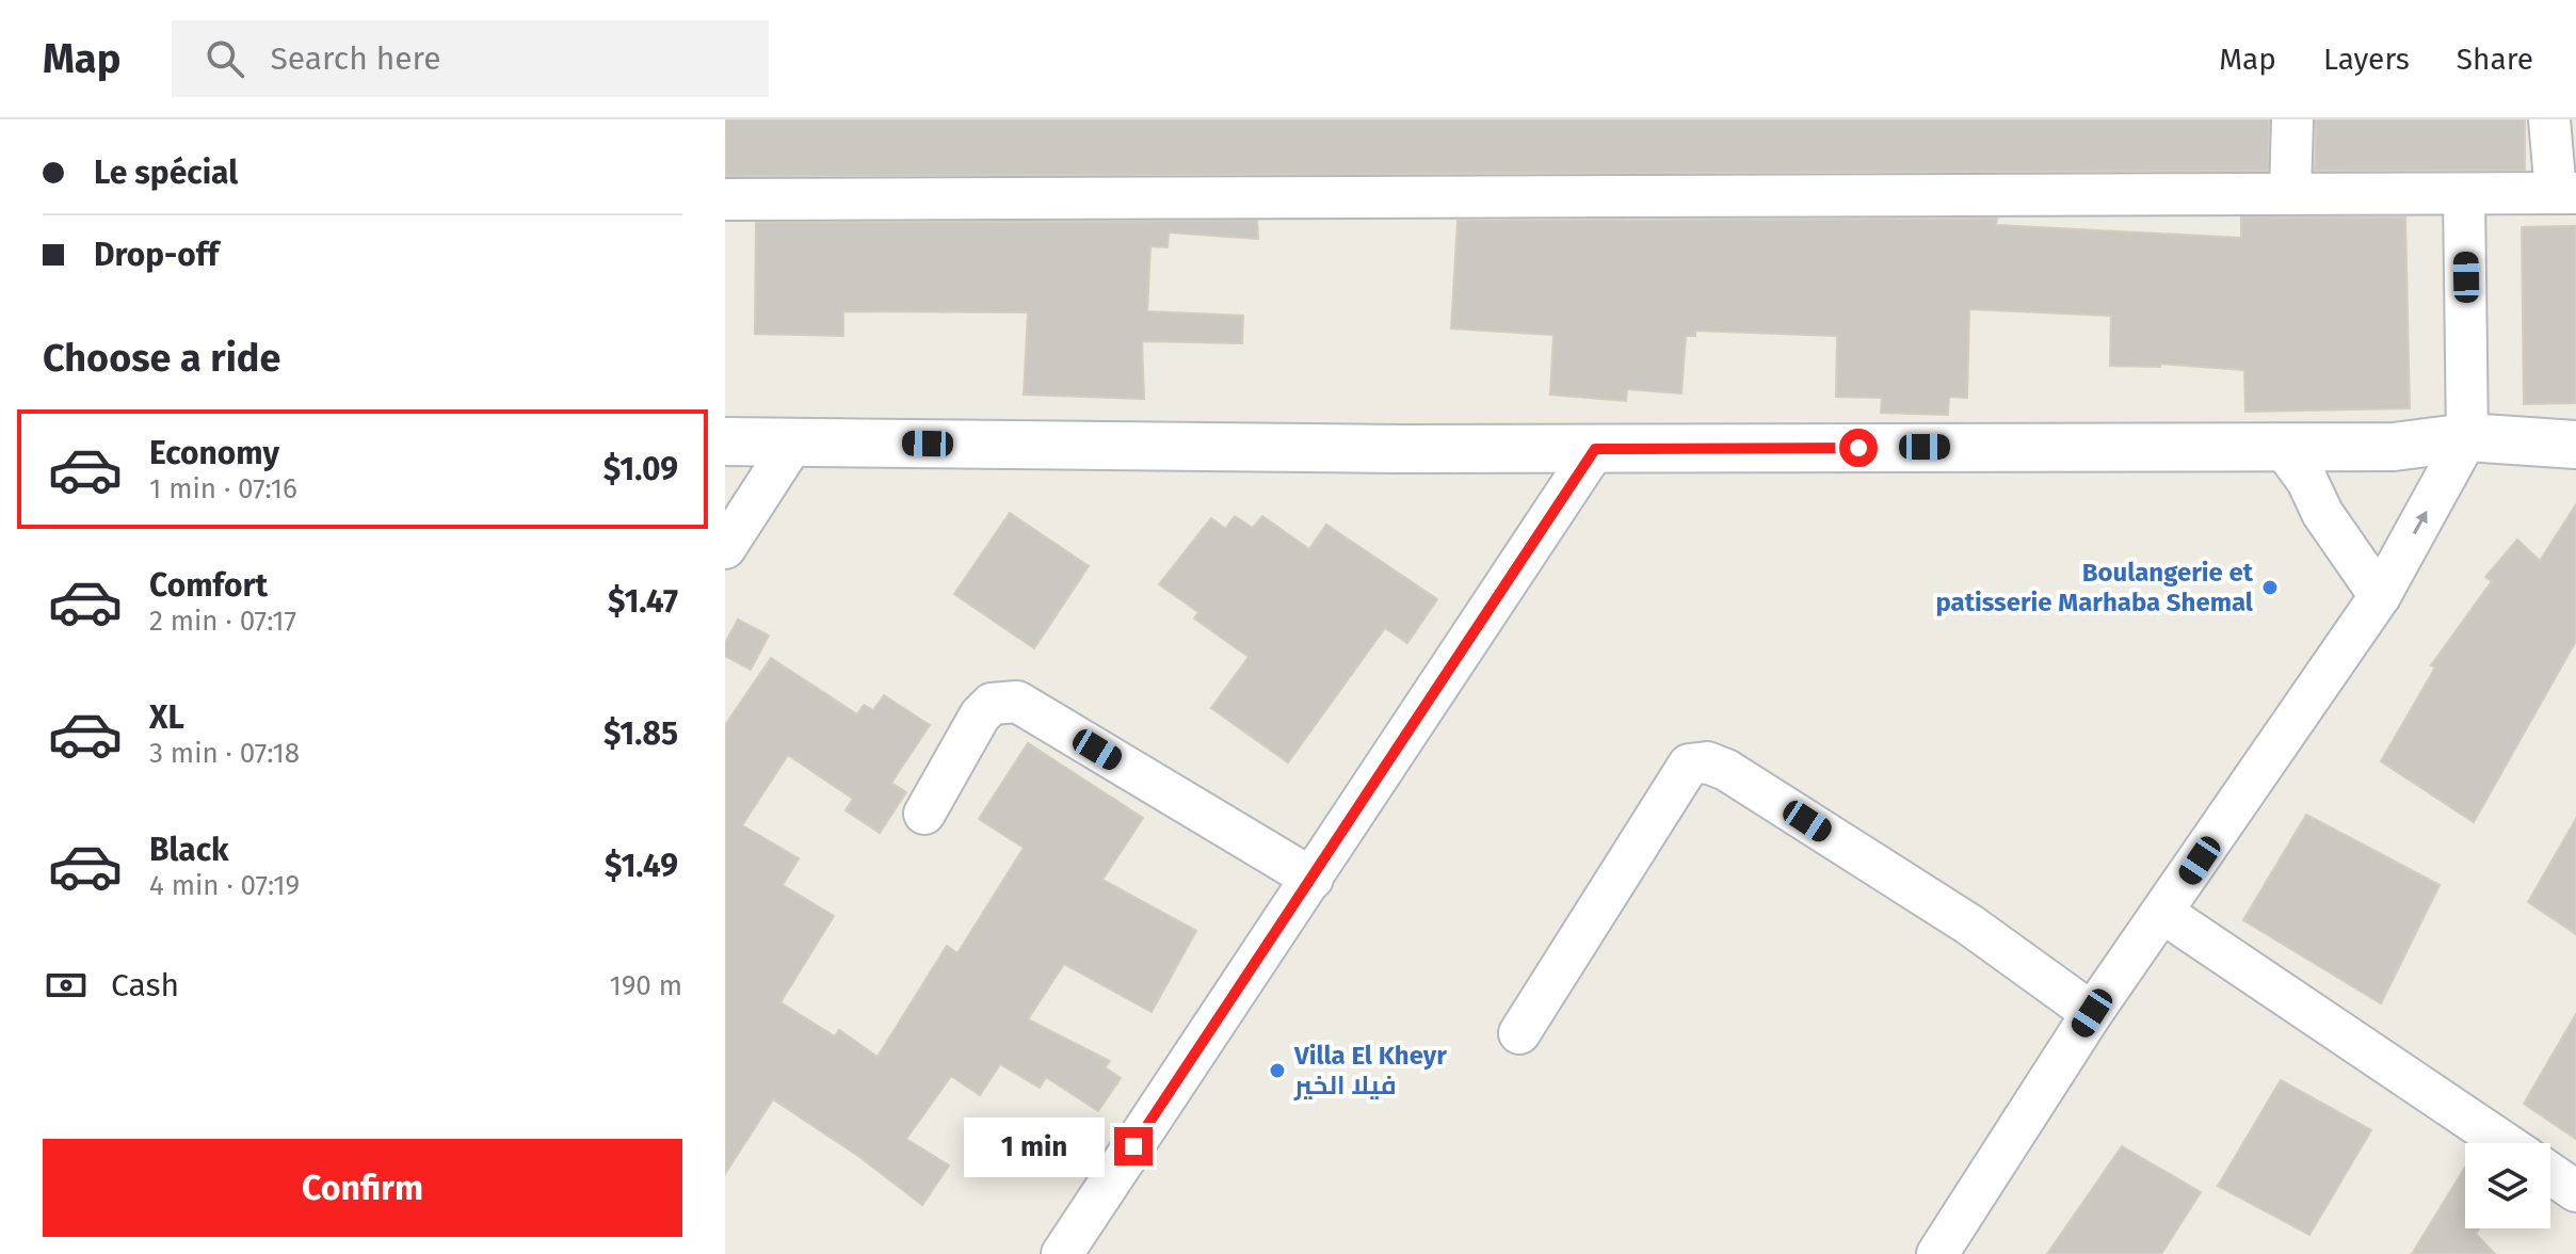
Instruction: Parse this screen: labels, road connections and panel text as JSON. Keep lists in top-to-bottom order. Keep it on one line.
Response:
{"places":["Boulangerie et patisserie Marhaba Shemal","Villa El Kheyr فيلا الخير"],"page":{"header":"Map","search":"Search here","nav":["Map","Layers","Share"],"banner":["Le spécial","Drop-off"],"heading":"Choose a ride","list":[{"name":"Economy","note":"1 min · 07:16","value":"$1.09"},{"name":"Comfort","note":"2 min · 07:17","value":"$1.47"},{"name":"XL","note":"3 min · 07:18","value":"$1.85"},{"name":"Black","note":"4 min · 07:19","value":"$1.49"}],"pay":["Cash","190 m"],"bubble":"1 min","buttons":"Confirm"}}
